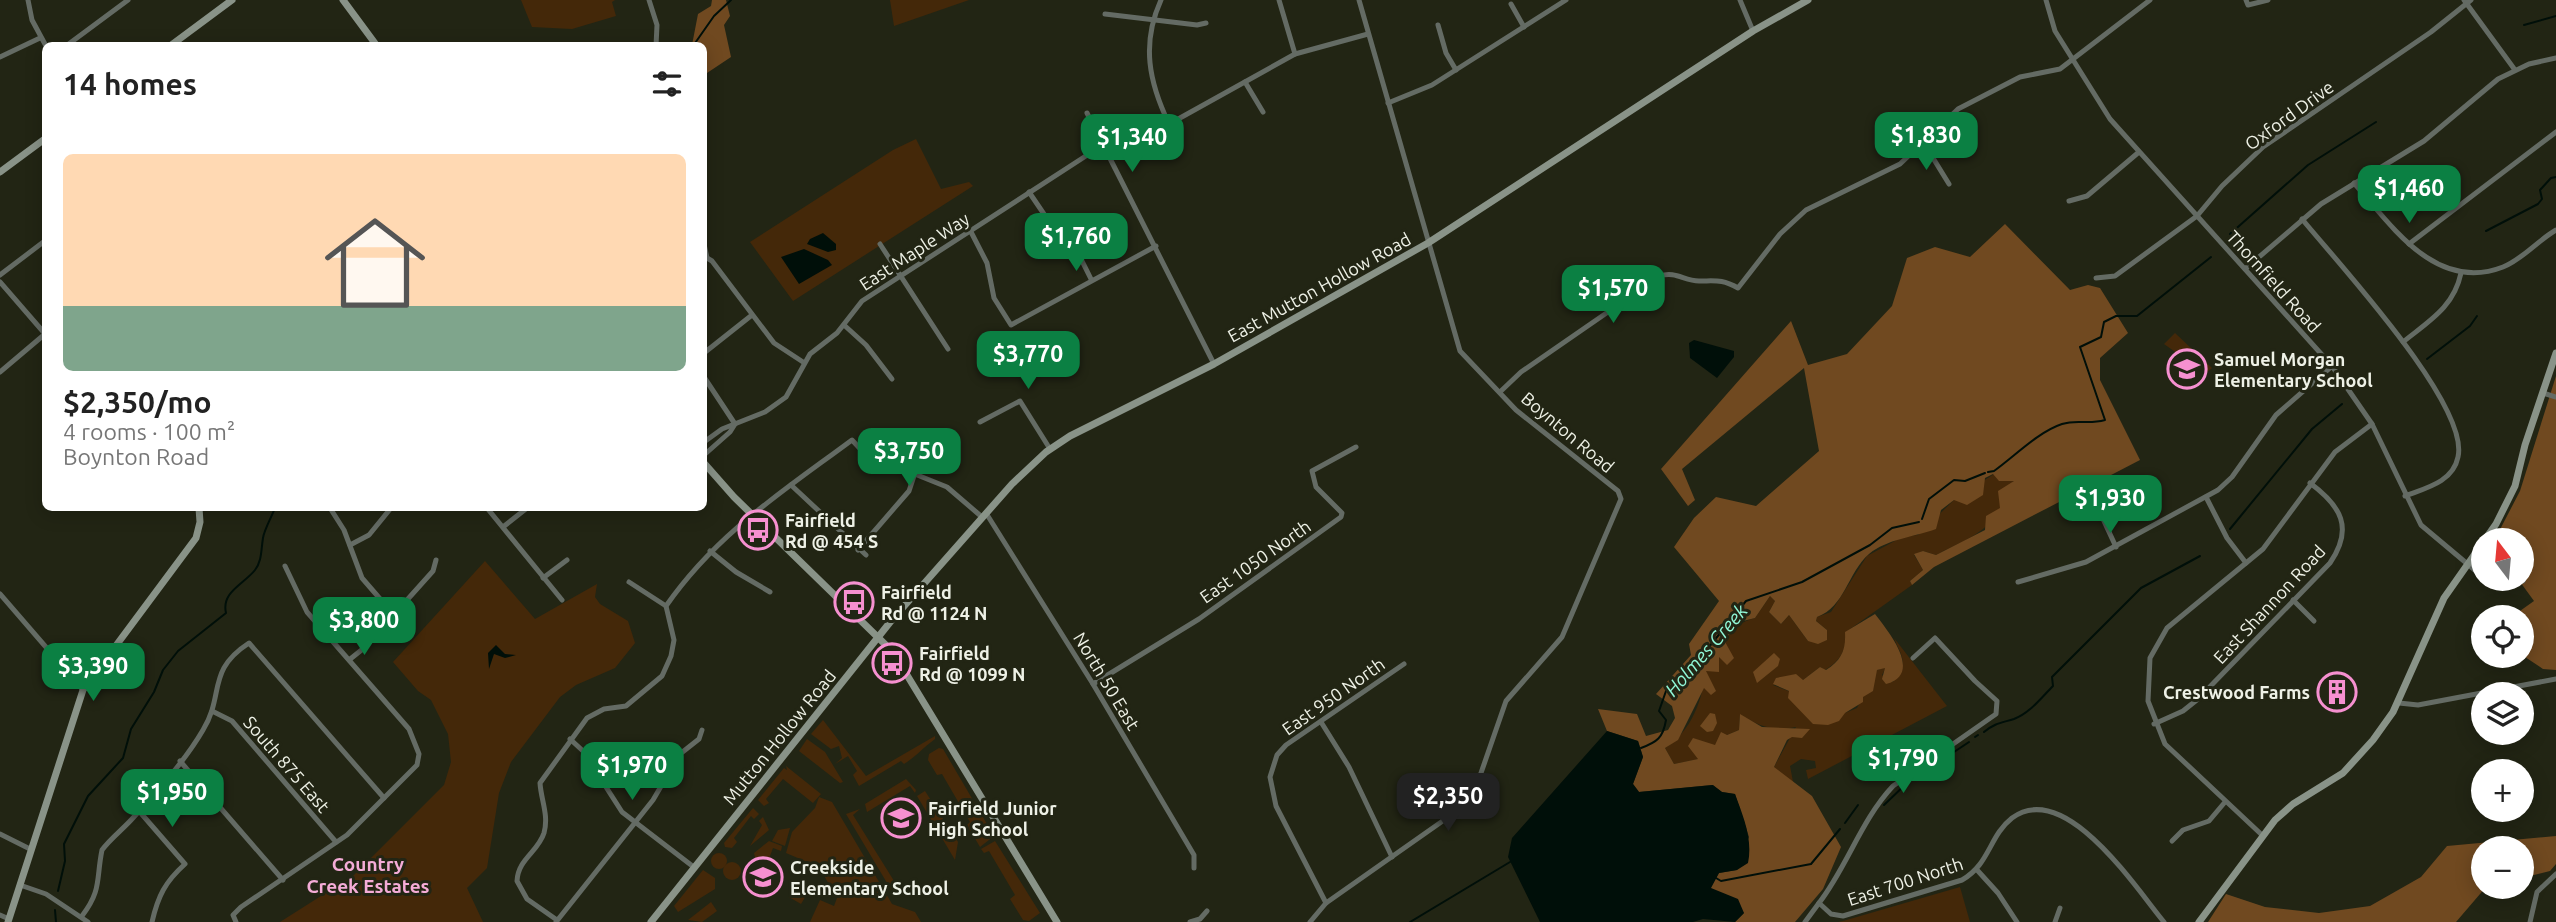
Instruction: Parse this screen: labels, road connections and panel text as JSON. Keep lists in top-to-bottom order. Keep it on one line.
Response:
{"streets":{"street":["Oxford Drive","East Maple Way","Thornfield Road","East Mutton Hollow Road","Boynton Road","East 1050 North","East Shannon Road","North 50 East","East 950 North","Mutton Hollow Road","South 875 East","East 700 North"]},"crossings":[["Oxford Drive","Thornfield Road"],["East Maple Way","Boynton Road"],["East Mutton Hollow Road","Boynton Road"],["East Mutton Hollow Road","North 50 East"],["East Mutton Hollow Road","Mutton Hollow Road"],["Boynton Road","East 950 North"],["East 1050 North","North 50 East"]],"districts":["Country Creek Estates"],"water":["Holmes Creek"],"places":{"school or university":["Samuel Morgan Elementary School","Fairfield Junior High School","Creekside Elementary School"],"bus stop":["Fairfield Rd @ 454 S","Fairfield Rd @ 1124 N","Fairfield Rd @ 1099 N"],"building":["Crestwood Farms"]},"north":"top","page":{"heading":"14 homes","price":["$1,830","$1,340","$1,460","$1,760","$1,570","$3,770","$3,750","$1,930","$3,800","$3,390","$1,790","$1,970","$1,950","$2,350"],"list":[{"name":"$2,350/mo","note":"4 rooms · 100 m² · Boynton Road"}],"map_buttons":["+","−"]}}
